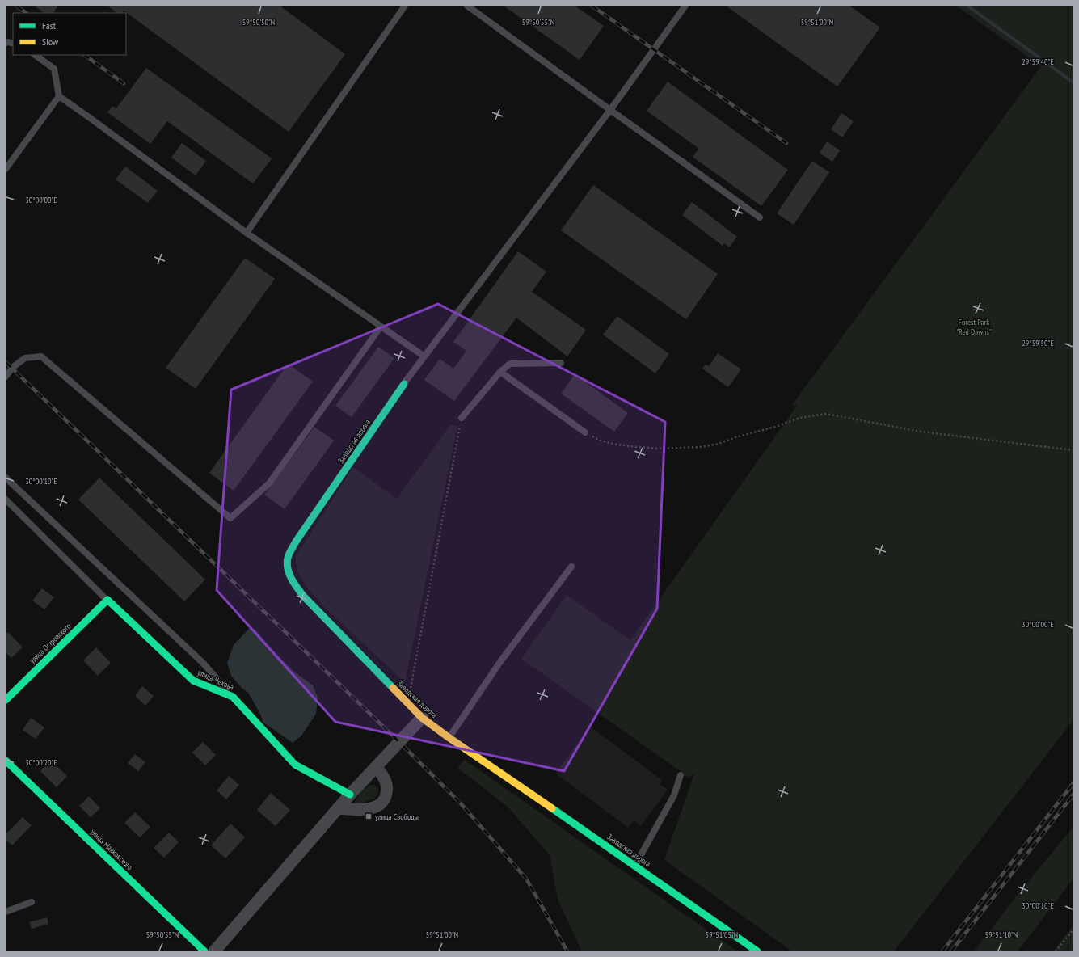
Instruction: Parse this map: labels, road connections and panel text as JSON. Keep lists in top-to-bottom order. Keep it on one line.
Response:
{"streets":{"street":["Заводская дорога","улица Островского","улица Чехова","улица Маяковского"]},"crossings":[["улица Островского","улица Чехова"]],"parks":["Forest Park \"Red Dawns\""],"places":{"transit":["улица Свободы"]},"legend":["Fast","Slow"],"coordinates":["59°50'50\"N","59°50'55\"N","59°51'00\"N","29°59'40\"E","30°00'00\"E","29°59'50\"E","30°00'10\"E","30°00'20\"E","59°51'05\"N","59°51'10\"N"]}
